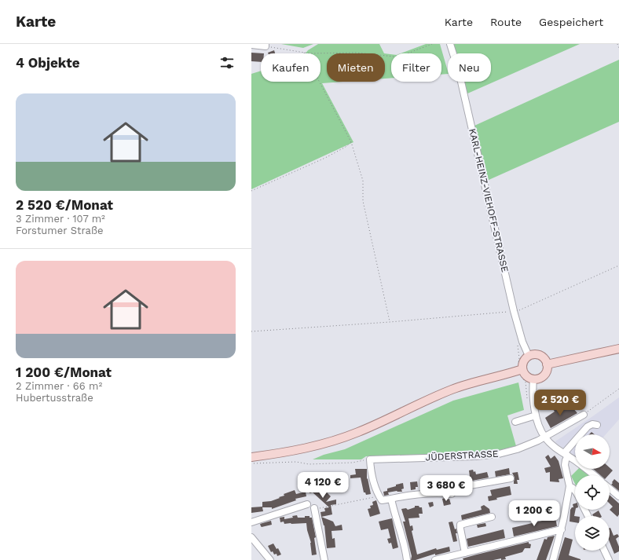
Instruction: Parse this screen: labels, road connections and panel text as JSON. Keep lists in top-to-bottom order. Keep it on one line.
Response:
{"streets":{"street":["KARL-HEINZ-VIEHOFF-STRASSE","JÜDERSTRASSE"]},"north":"right","page":{"header":"Karte","nav":["Karte","Route","Gespeichert"],"heading":"4 Objekte","chip":["Kaufen","Mieten","Filter","Neu"],"list":[{"name":"2 520 €/Monat","note":"3 Zimmer · 107 m² · Forstumer Straße"},{"name":"1 200 €/Monat","note":"2 Zimmer · 66 m² · Hubertusstraße"}],"price":["2 520 €","4 120 €","3 680 €","1 200 €"]}}
